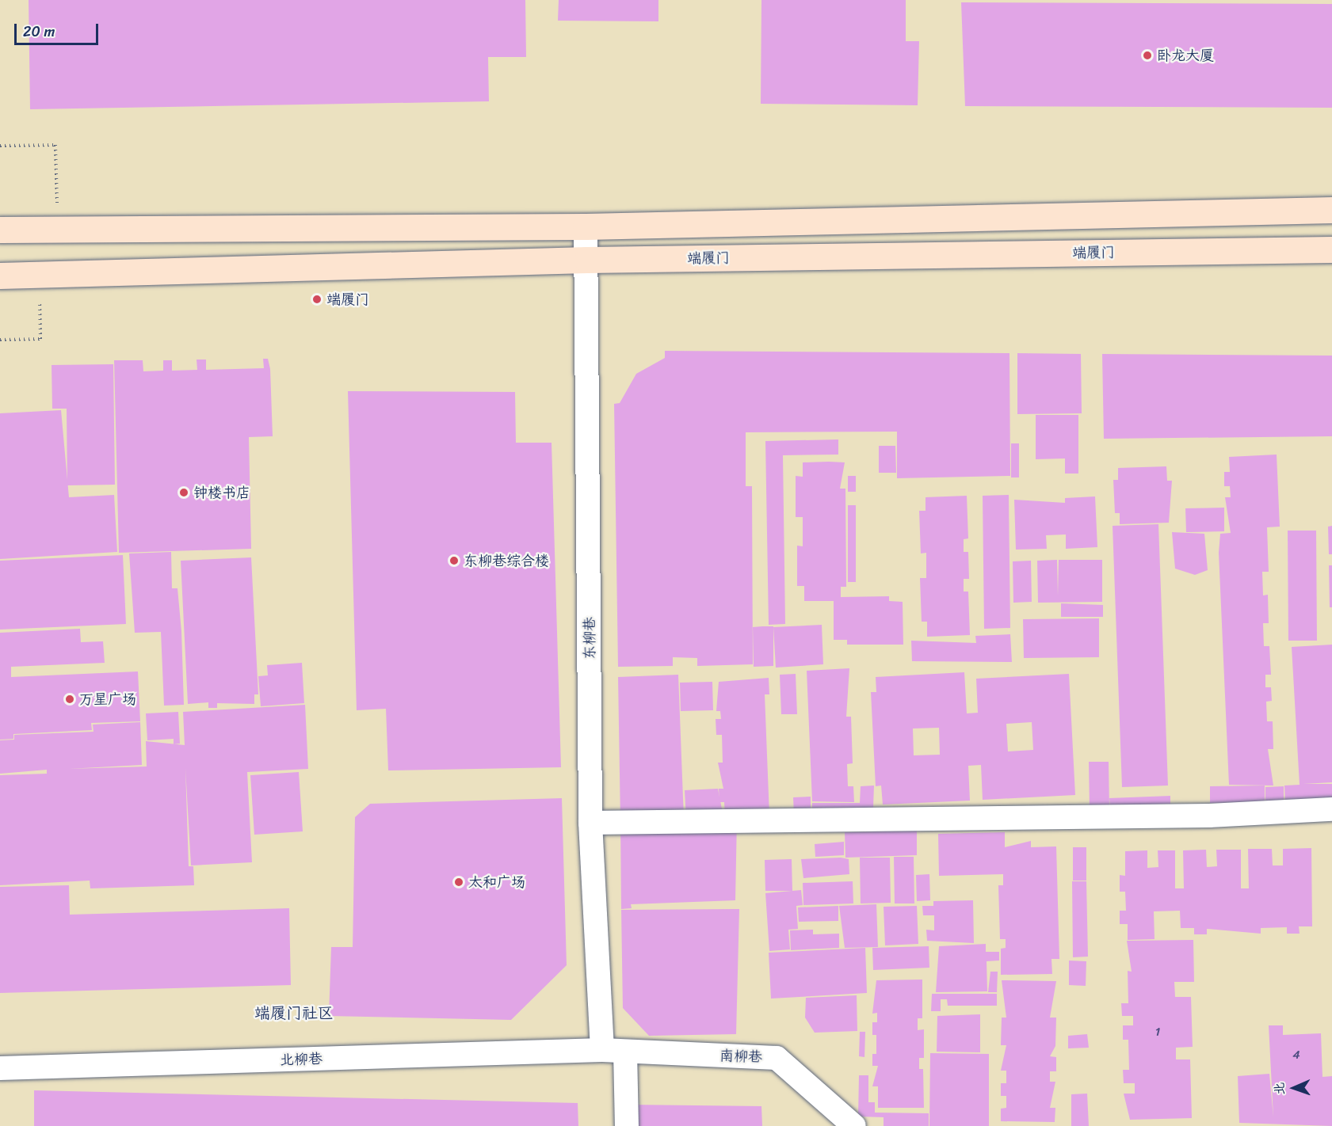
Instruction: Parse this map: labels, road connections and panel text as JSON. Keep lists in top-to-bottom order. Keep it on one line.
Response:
{"streets":{"main road":["端履门"],"street":["东柳巷","南柳巷","北柳巷"]},"crossings":[["端履门","东柳巷"],["东柳巷","南柳巷"],["东柳巷","北柳巷"],["南柳巷","北柳巷"]],"districts":["端履门社区"],"places":["卧龙大厦","端履门","钟楼书店","东柳巷综合楼","万星广场","太和广场"],"house_numbers":["1","4"],"scale_bar":"20 m","north":"left"}
